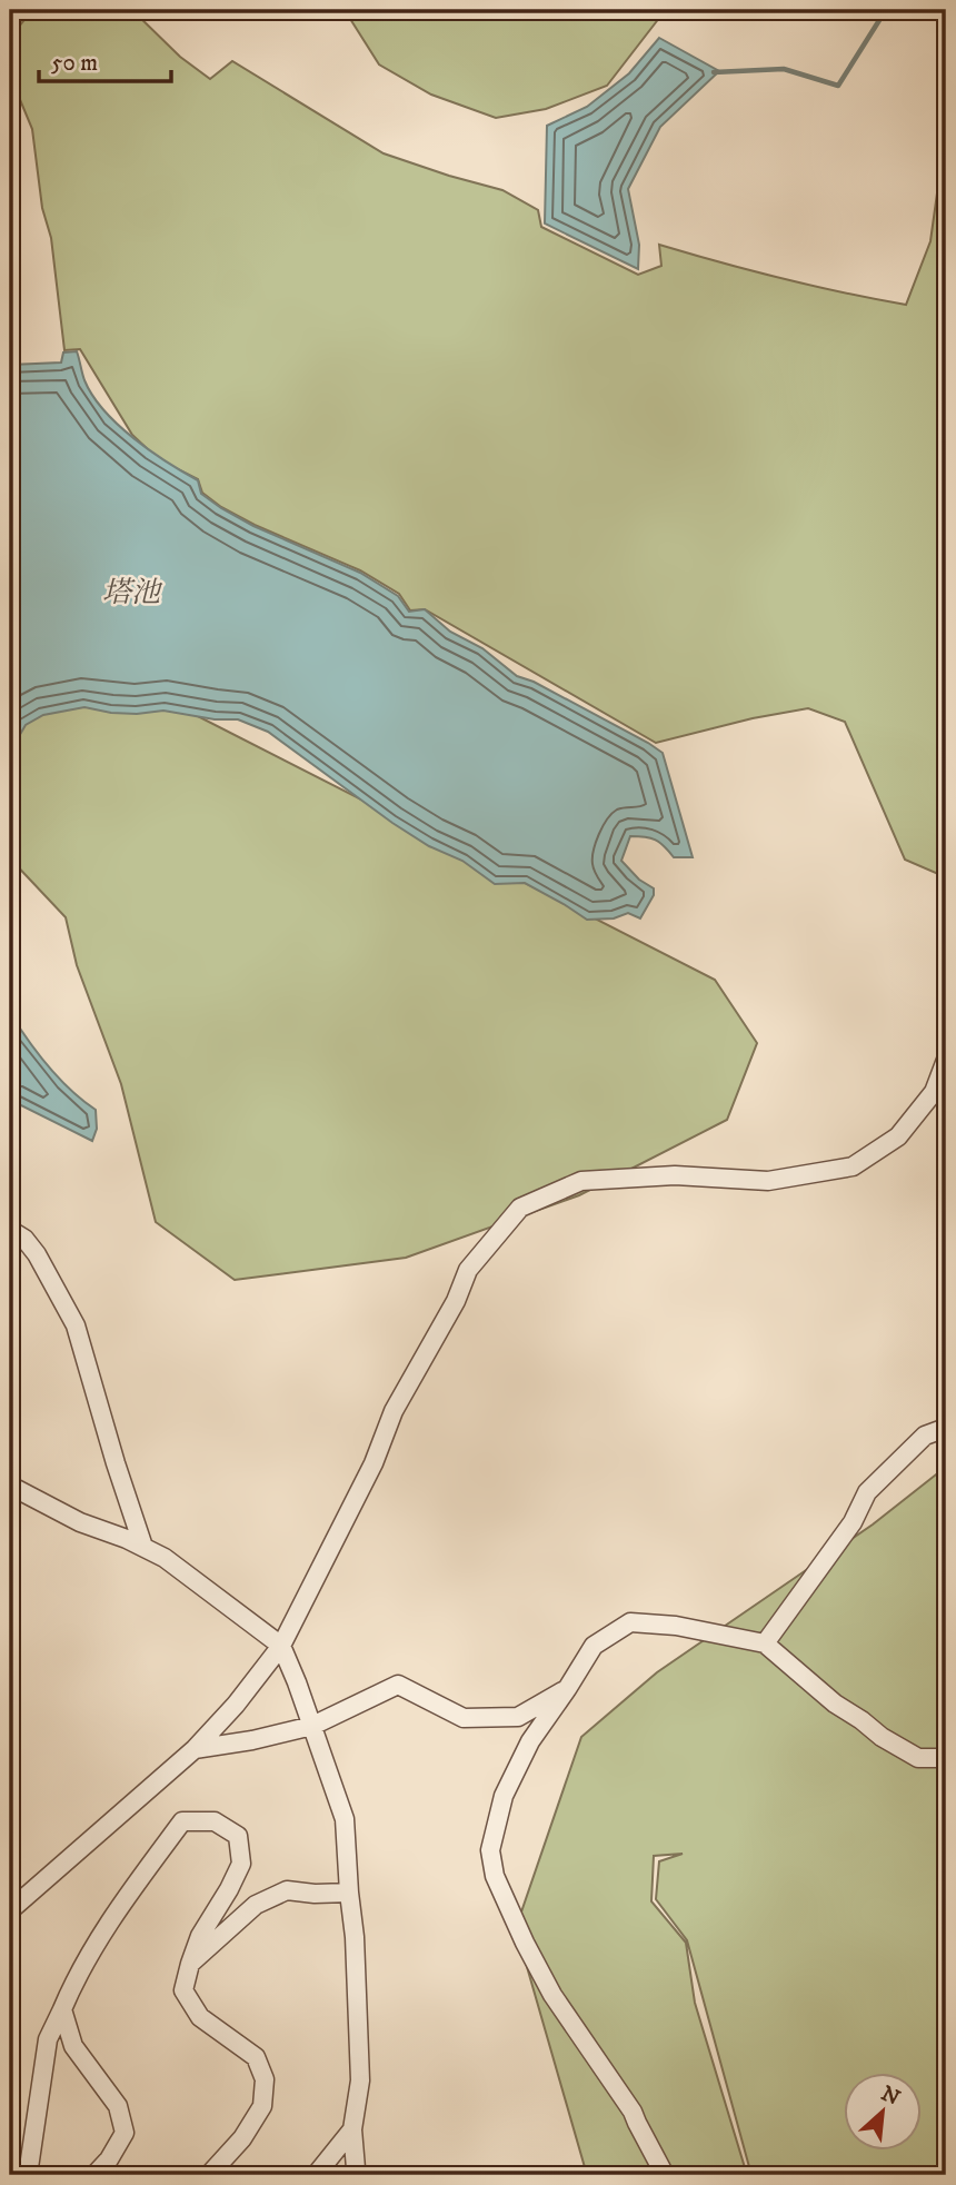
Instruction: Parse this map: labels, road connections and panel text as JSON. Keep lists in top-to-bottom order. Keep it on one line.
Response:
{"water":["塔池"],"scale_bar":"50 m","north":"top right"}
